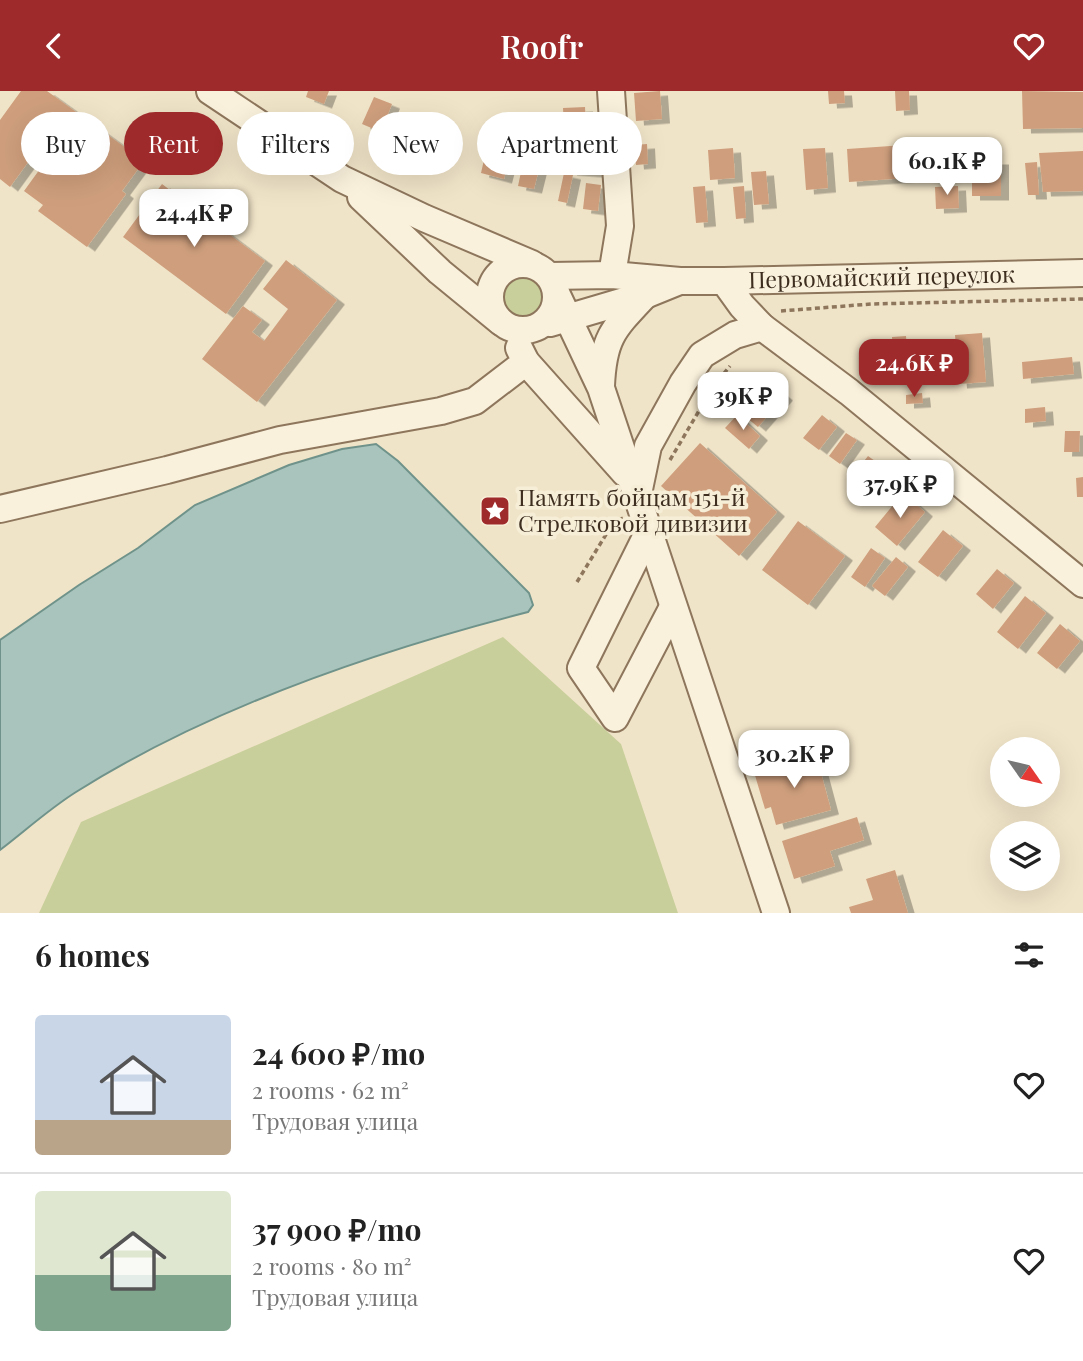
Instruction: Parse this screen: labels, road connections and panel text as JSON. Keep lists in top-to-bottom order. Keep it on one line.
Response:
{"streets":{"street":["Первомайский переулок"]},"places":{"place":["Память бойцам 151-й Стрелковой дивизии"]},"north":"bottom right","page":{"header":"Roofr","chip":["Buy","Rent","Filters","New","Apartment"],"price":["60.1K ₽","24.4K ₽","24.6K ₽","39K ₽","37.9K ₽","30.2K ₽"],"heading":"6 homes","list":[{"name":"24 600 ₽/mo","note":"2 rooms · 62 m² · Трудовая улица"},{"name":"37 900 ₽/mo","note":"2 rooms · 80 m² · Трудовая улица"}]}}
